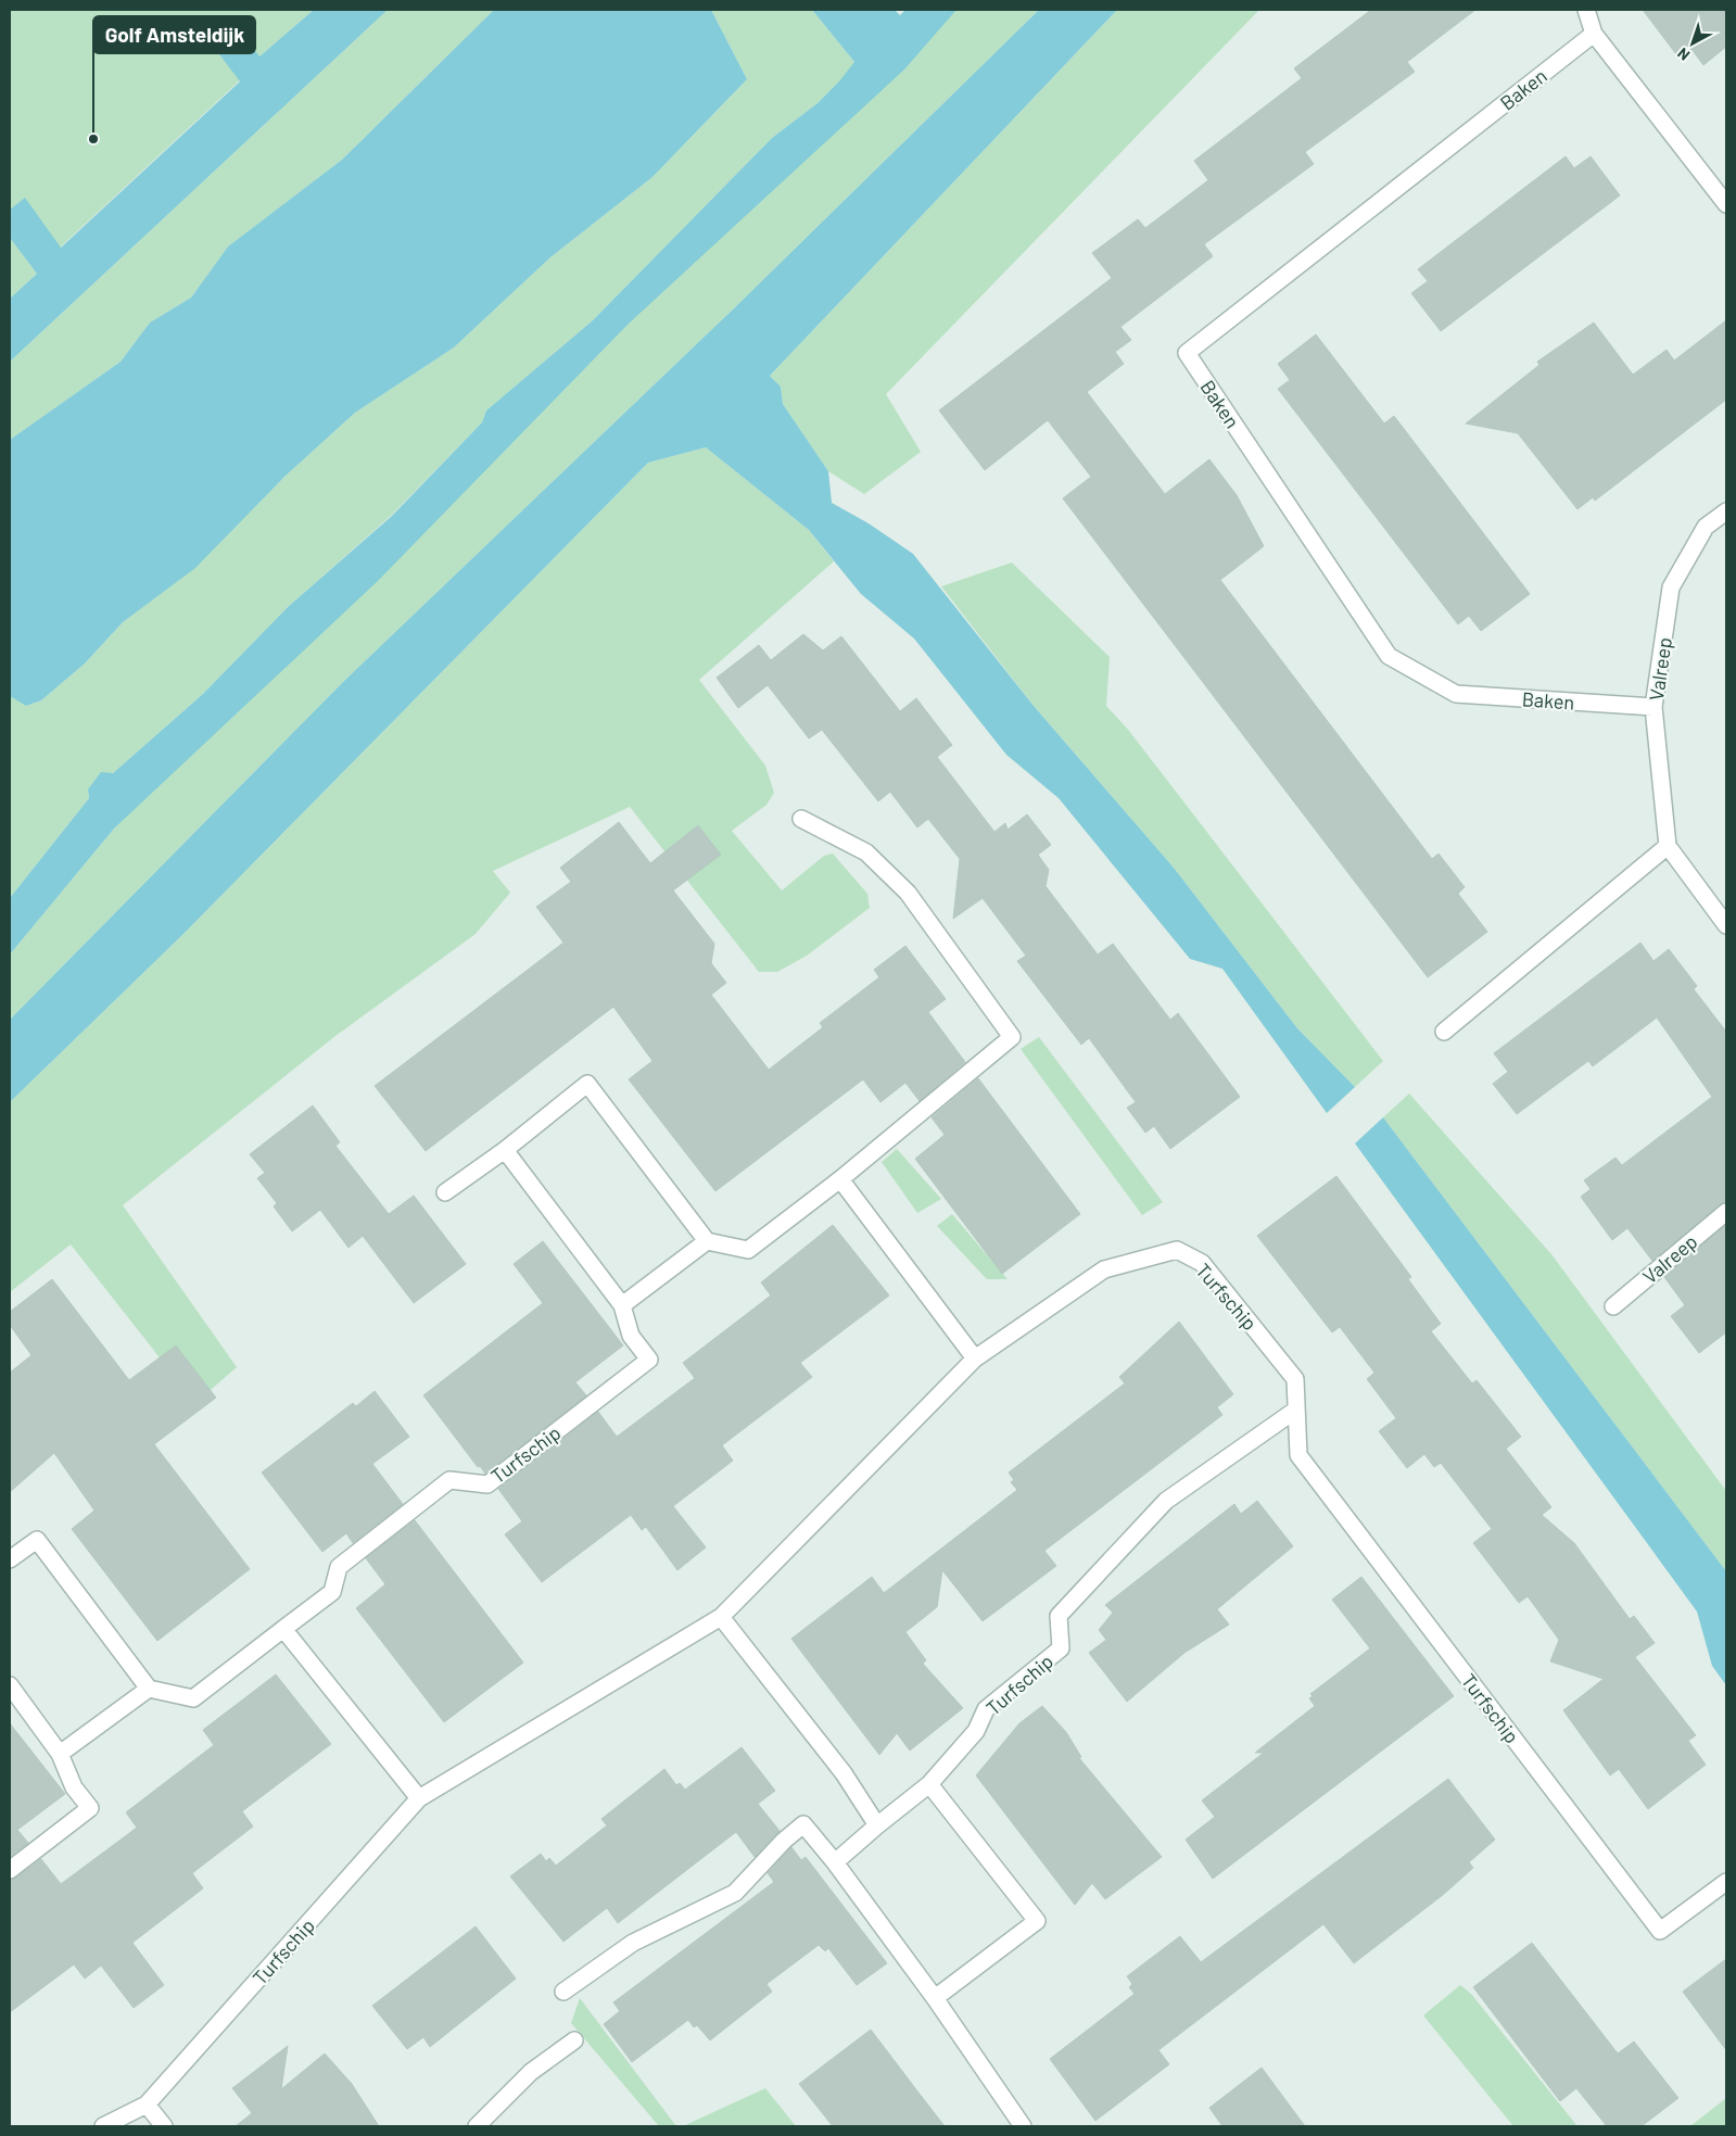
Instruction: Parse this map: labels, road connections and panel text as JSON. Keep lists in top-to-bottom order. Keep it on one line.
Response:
{"streets":{"street":["Baken","Valreep","Turfschip"]},"crossings":[["Baken","Valreep"]],"places":["Golf Amsteldijk"],"north":"bottom left"}
